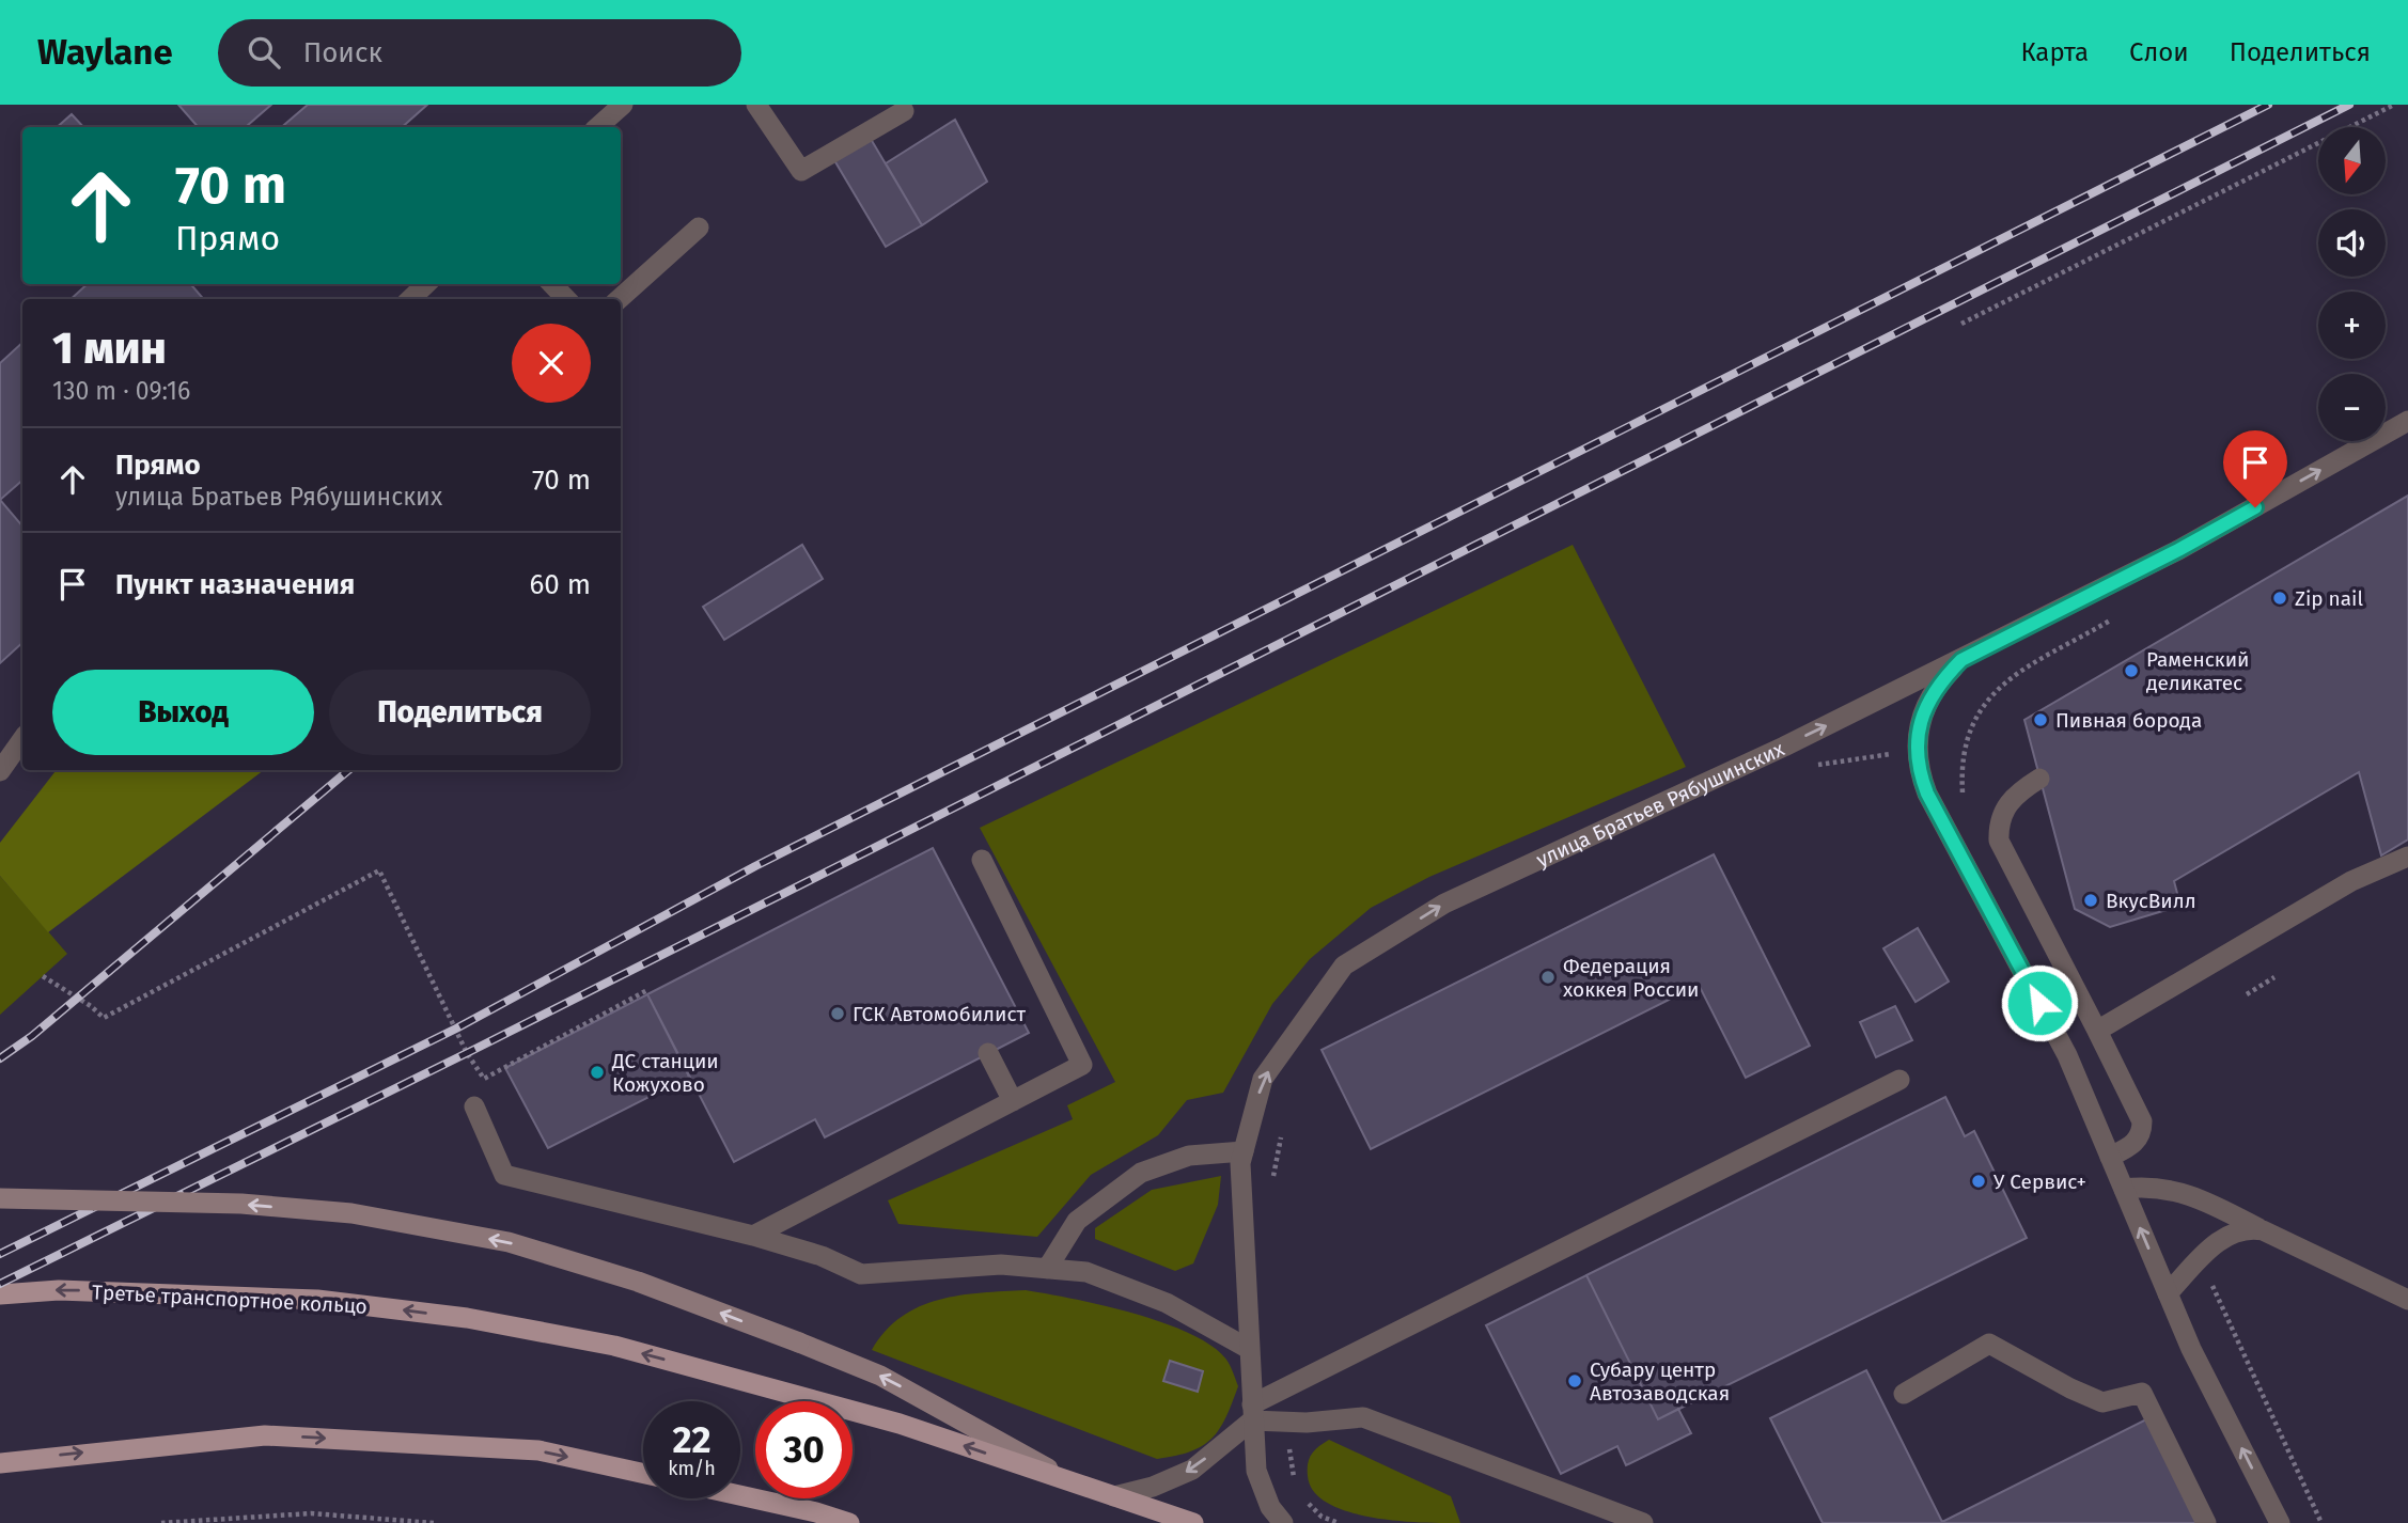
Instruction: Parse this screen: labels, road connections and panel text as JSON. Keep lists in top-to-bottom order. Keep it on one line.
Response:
{"streets":{"main road":["Третье транспортное кольцо"],"street":["улица Братьев Рябушинских"]},"one_way":["улица Братьев Рябушинских"],"places":["Zip nail","Раменский деликатес","Пивная борода","ВкусВилл","Федерация хоккея России","ГСК Автомобилист","ДС станции Кожухово","У Сервис+","Субару центр Автозаводская"],"north":"bottom","page":{"header":"Waylane","search":"Поиск","nav":["Карта","Слои","Поделиться"],"map_buttons":["+","−"],"turn":["70 m","Прямо"],"heading":["1 мин","130 m · 09:16"],"list":[{"name":"Прямо","note":"улица Братьев Рябушинских","value":"70 m"},{"name":"Пункт назначения","value":"60 m"}],"buttons":["Выход","Поделиться"],"speed":"22 km/h","limit":"30"}}
